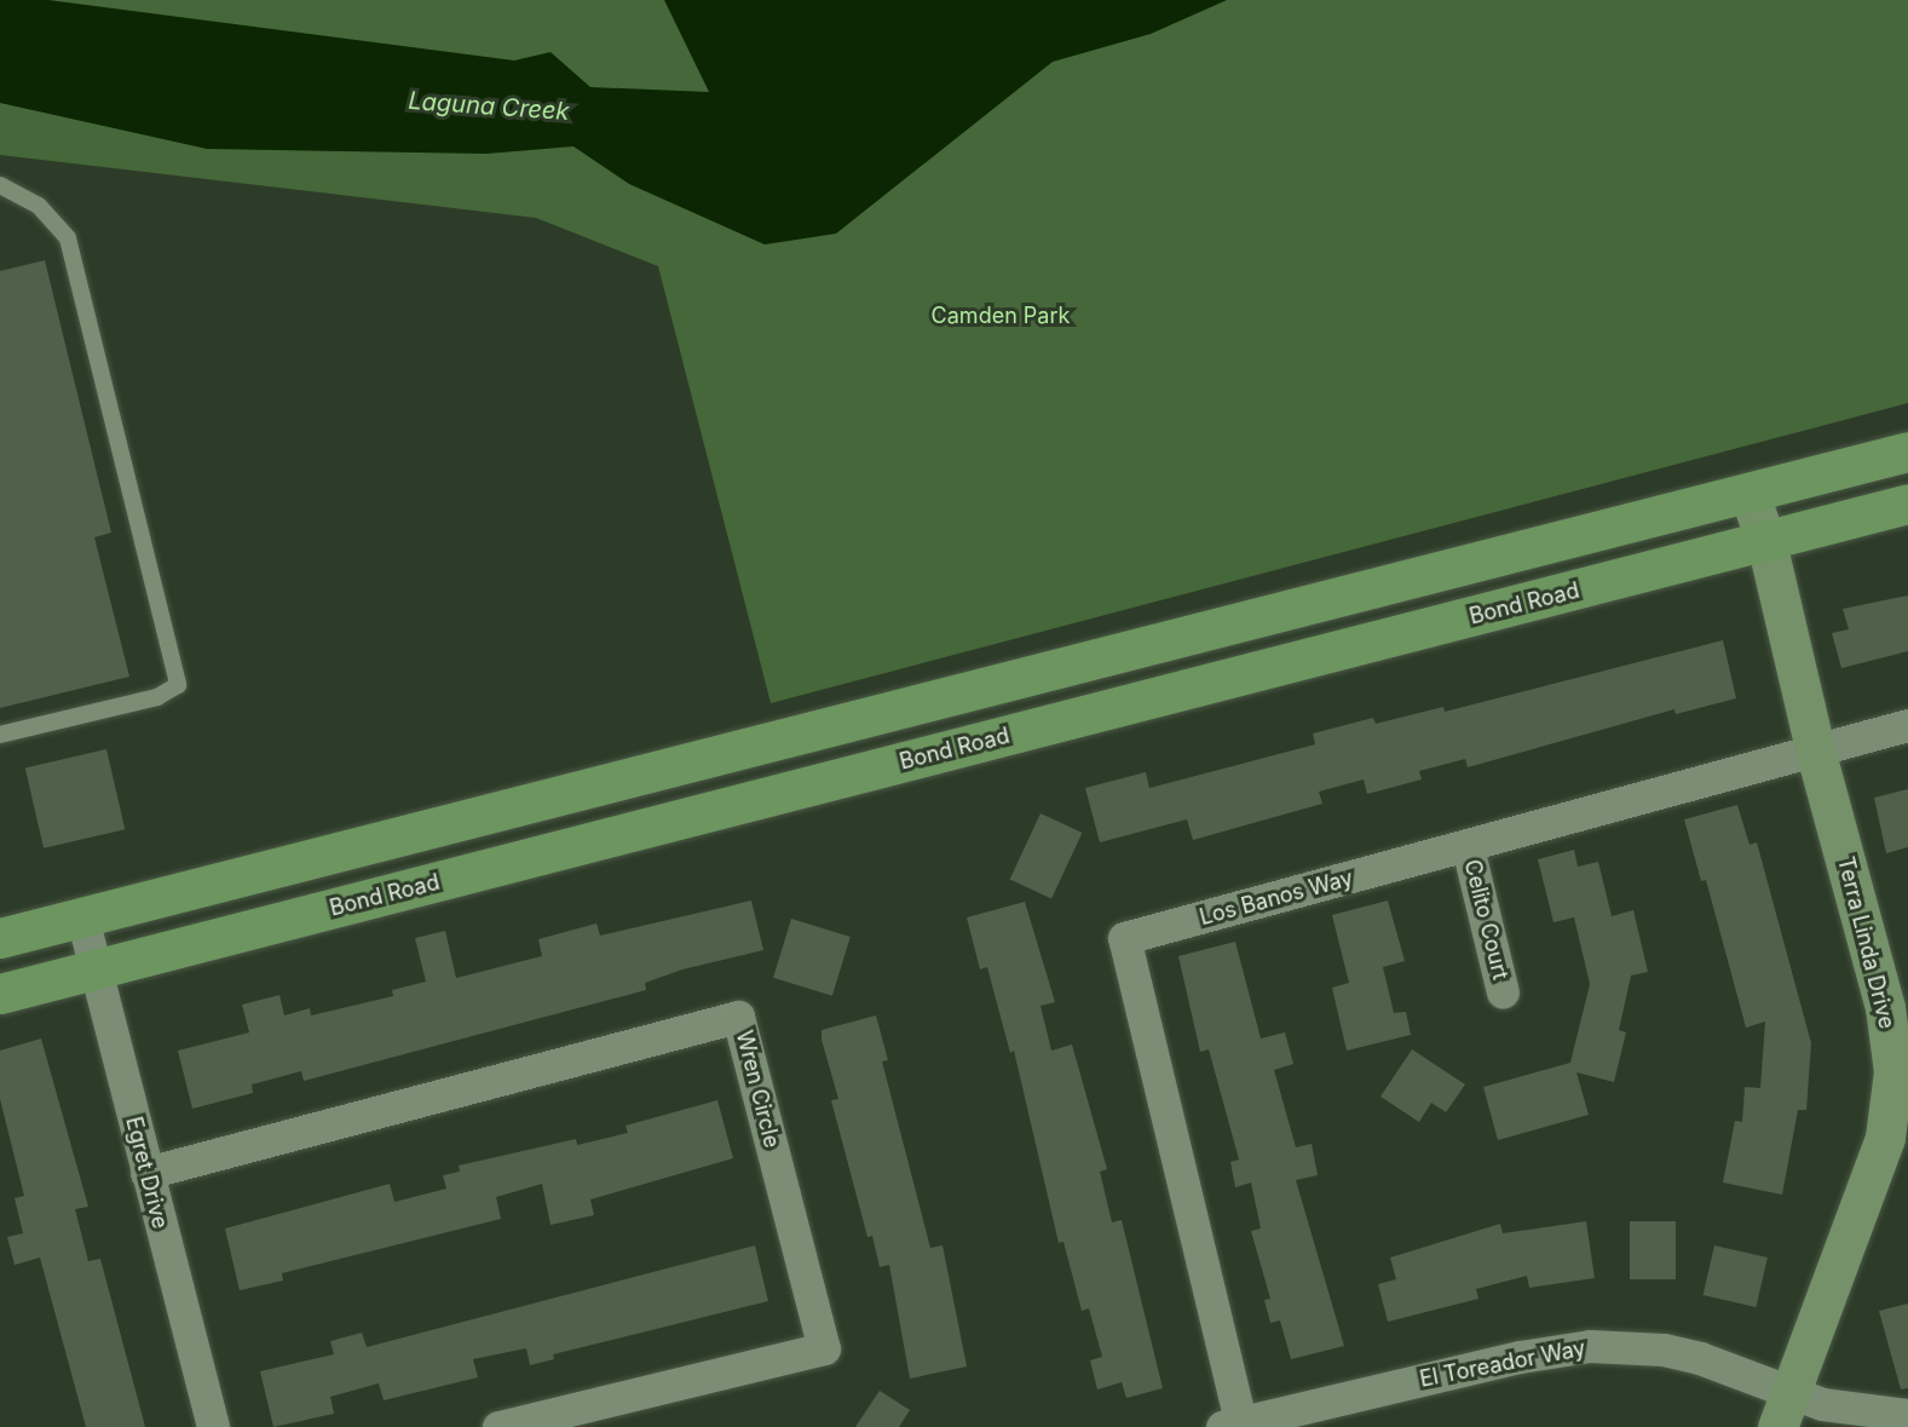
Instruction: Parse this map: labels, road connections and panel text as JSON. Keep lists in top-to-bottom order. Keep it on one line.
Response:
{"streets":{"main road":["Bond Road"],"street":["Los Banos Way","Celito Court","Terra Linda Drive","Wren Circle","Egret Drive","El Toreador Way"]},"crossings":[["Bond Road","Terra Linda Drive"],["Bond Road","Egret Drive"],["Los Banos Way","Celito Court"],["Los Banos Way","Terra Linda Drive"],["Los Banos Way","El Toreador Way"],["Terra Linda Drive","El Toreador Way"],["Wren Circle","Egret Drive"]],"water":["Laguna Creek"],"parks":["Camden Park"]}
